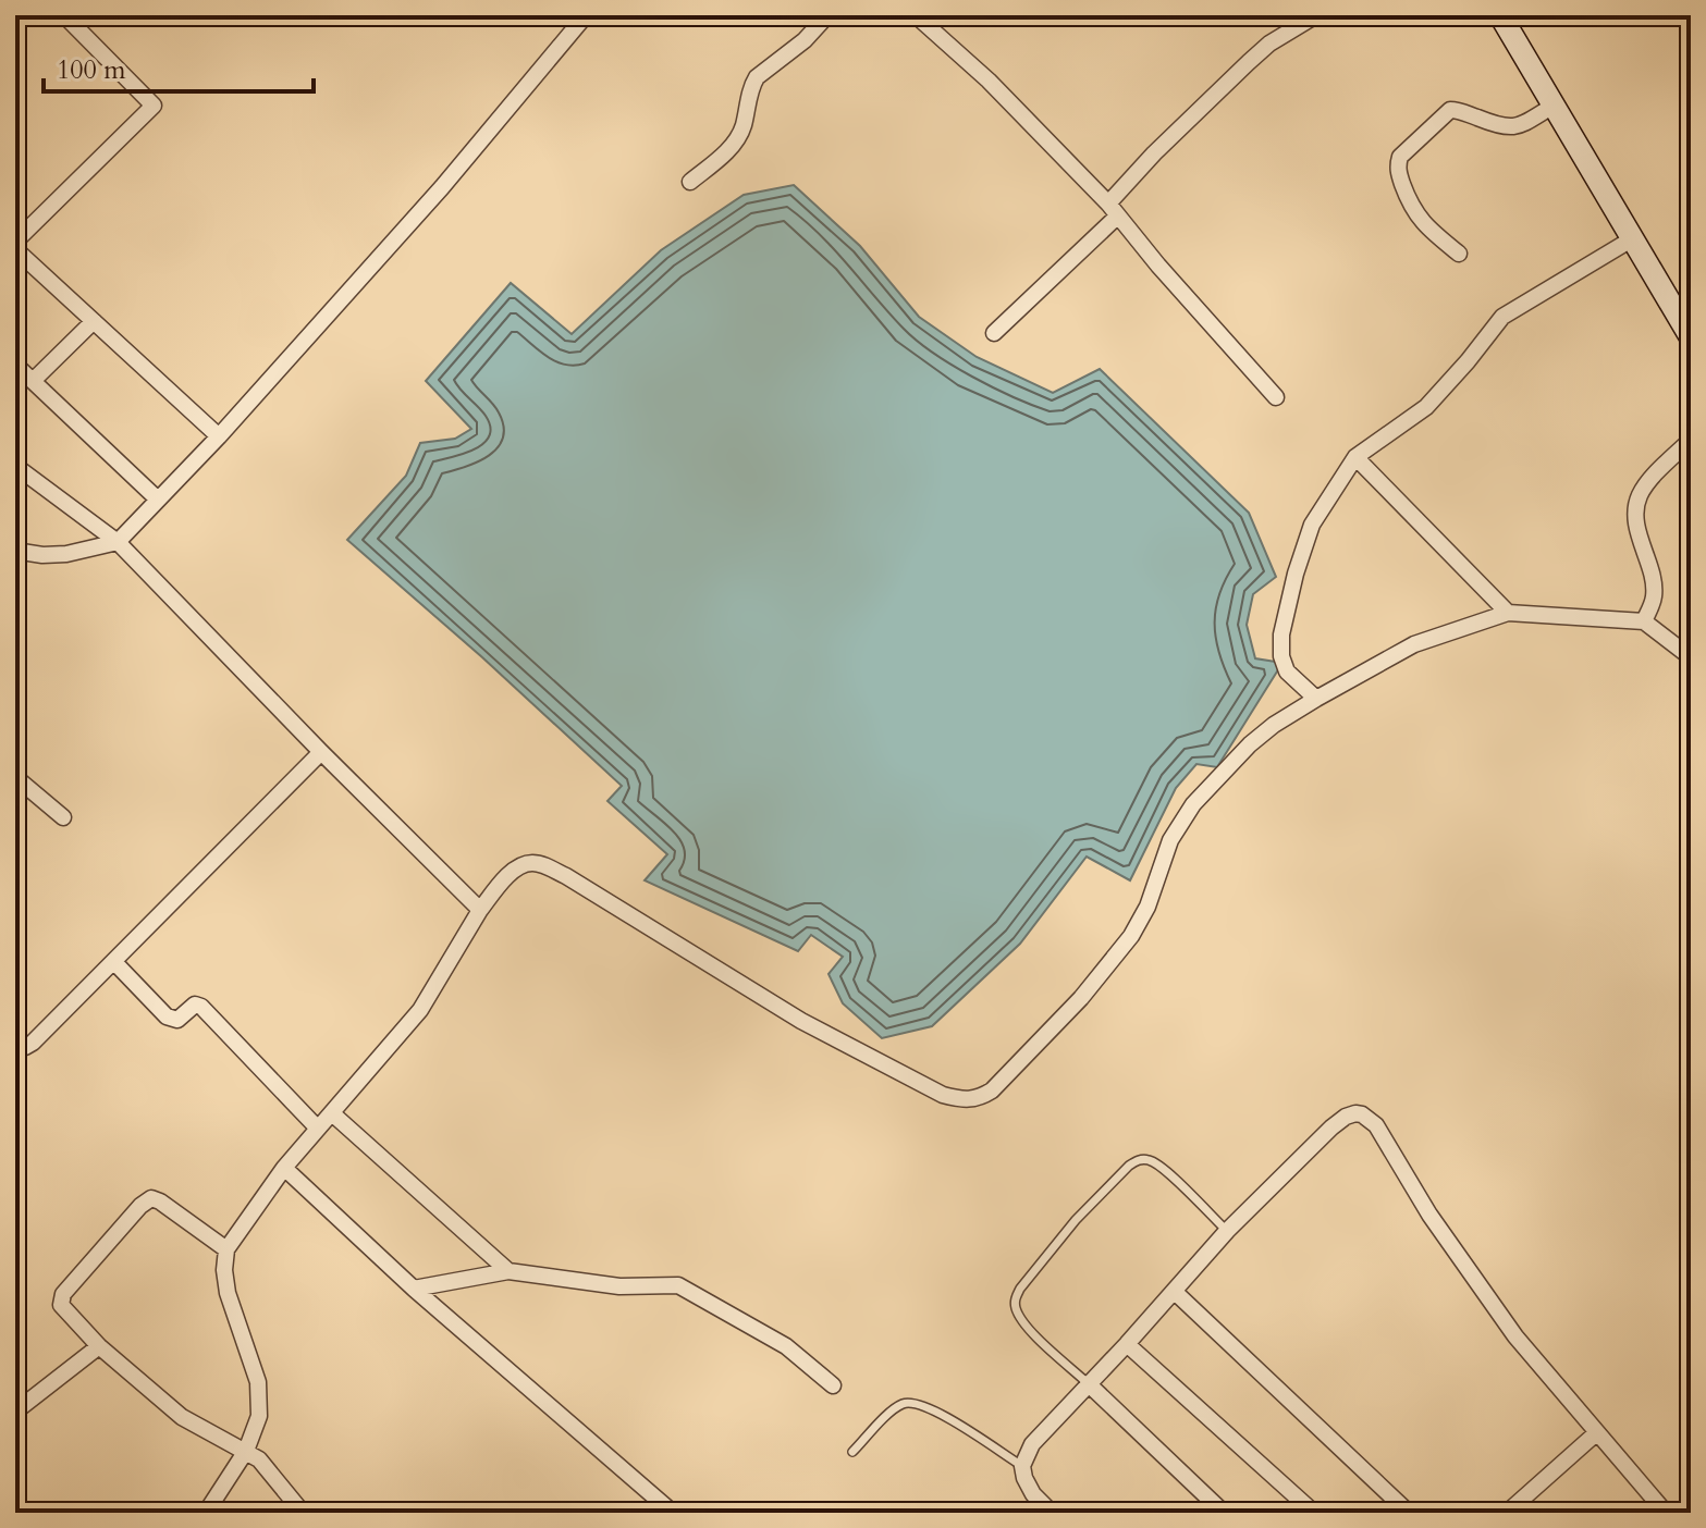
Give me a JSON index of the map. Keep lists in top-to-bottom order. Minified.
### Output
{"scale_bar":"100 m"}
